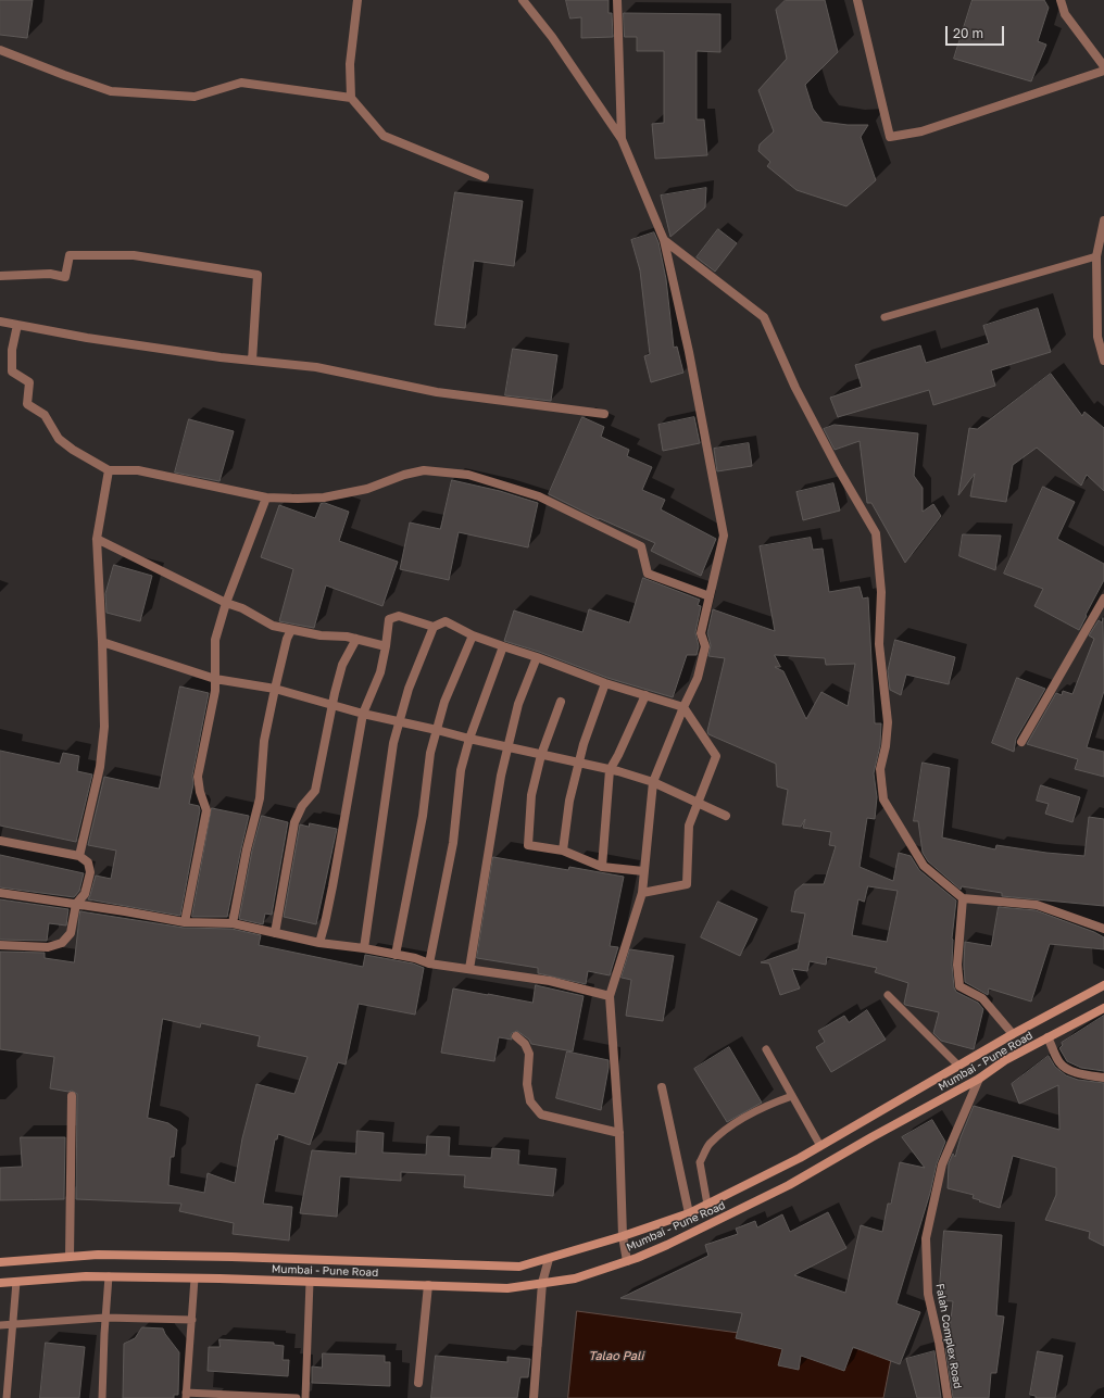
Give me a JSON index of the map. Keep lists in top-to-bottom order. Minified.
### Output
{"streets":{"main road":["Mumbai - Pune Road"],"street":["Falah Complex Road"]},"crossings":[["Mumbai - Pune Road","Falah Complex Road"]],"water":["Talao Pali"],"scale_bar":"20 m"}
